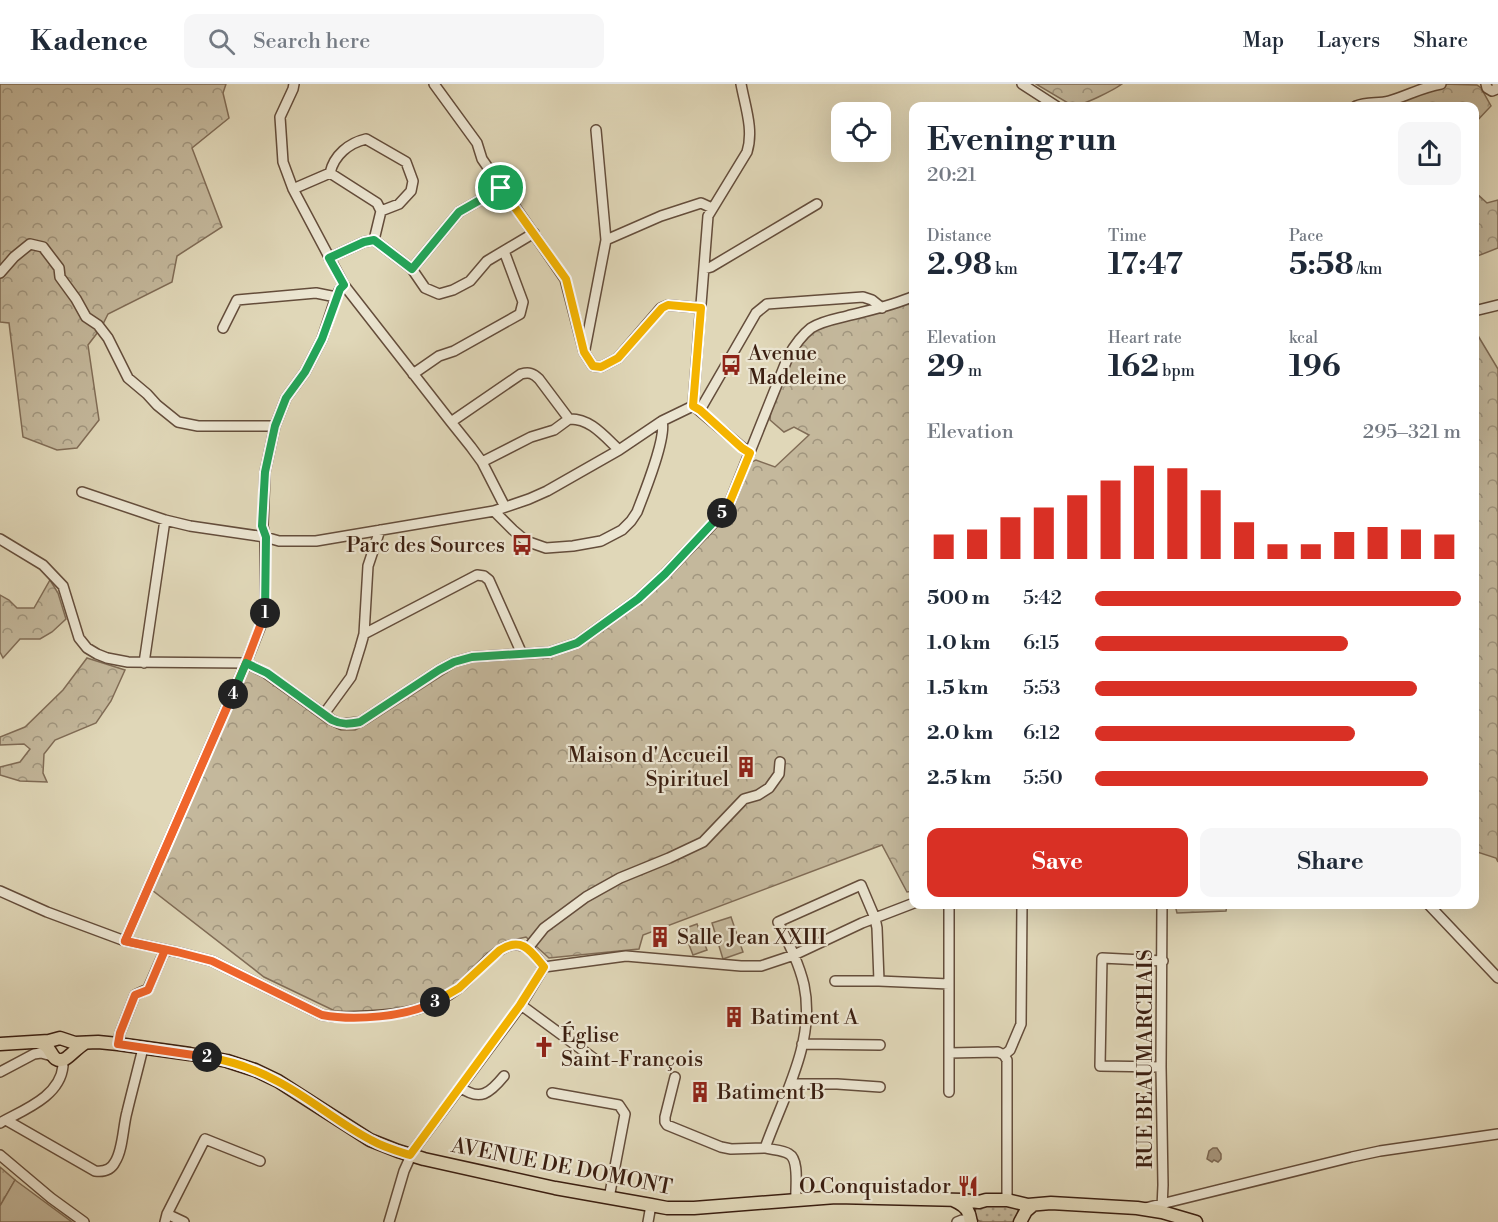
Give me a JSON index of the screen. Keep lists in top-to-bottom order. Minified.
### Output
{"streets":{"main road":["AVENUE DE DOMONT"],"street":["RUE BEAUMARCHAIS"]},"crossings":[["RUE BEAUMARCHAIS","AVENUE DE DOMONT"]],"places":{"bus stop":["Avenue Madeleine","Parc des Sources"],"building":["Maison d'Accueil Spirituel","Salle Jean XXIII","Batiment A","Batiment B"],"church":["Église Saint-François"],"restaurant":["O Conquistador"]},"page":{"header":"Kadence","search":"Search here","nav":["Map","Layers","Share"],"heading":["Evening run","20:21"],"stats":[["Distance","2.98 km"],["Time","17:47"],["Pace","5:58 /km"],["Elevation","29 m"],["Heart rate","162 bpm"],["kcal","196"]],"chart":["Elevation","295–321 m"],"pins":["5","1","4","3","2"],"list":[{"name":"500 m","note":"5:42"},{"name":"1.0 km","note":"6:15"},{"name":"1.5 km","note":"5:53"},{"name":"2.0 km","note":"6:12"},{"name":"2.5 km","note":"5:50"}],"buttons":["Save","Share"]}}
